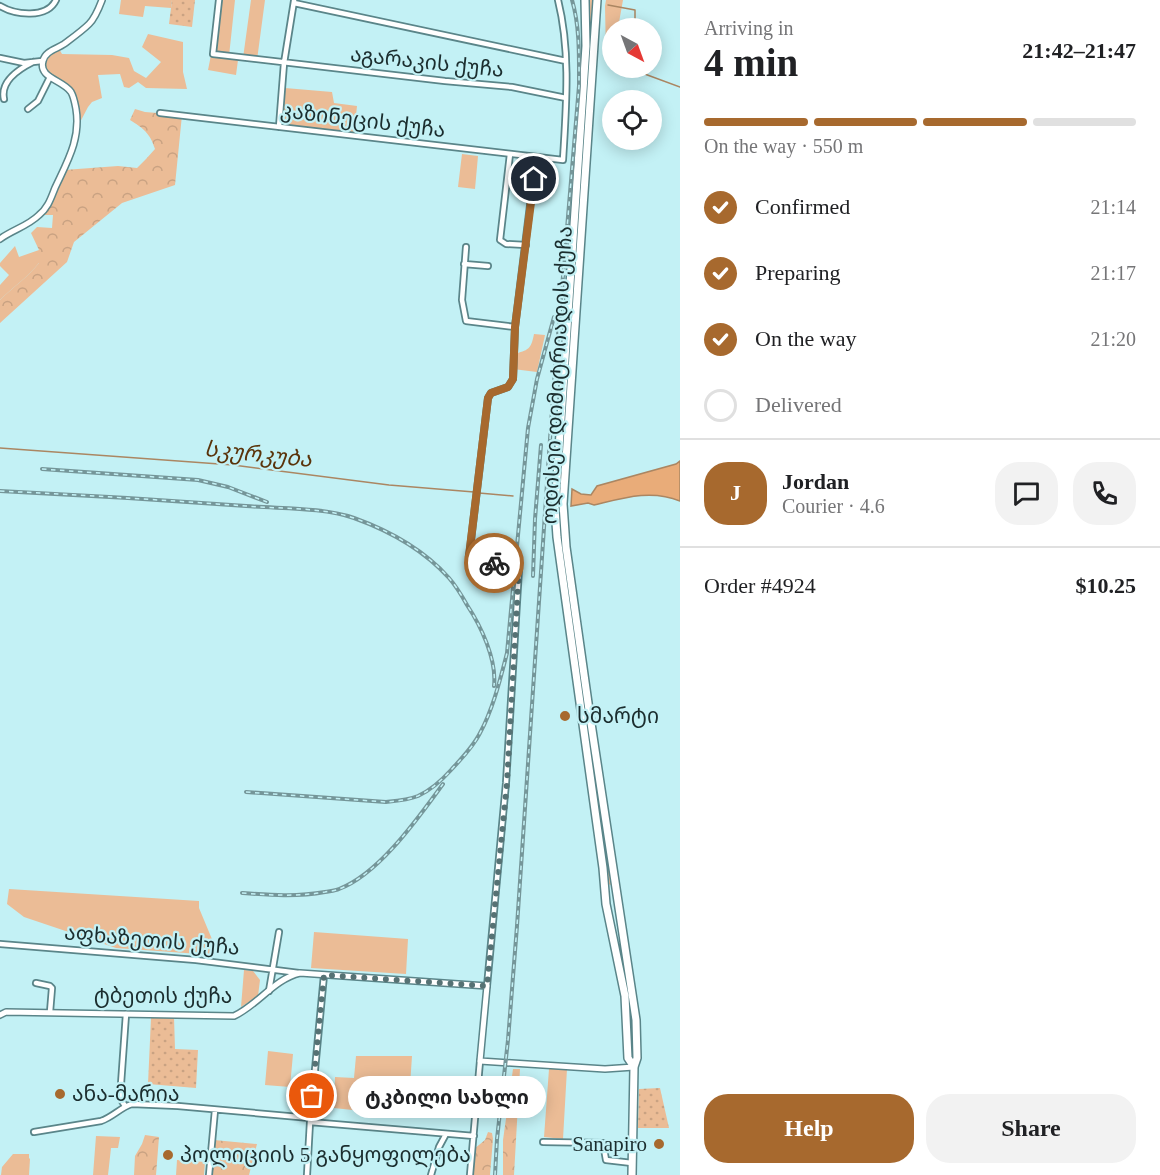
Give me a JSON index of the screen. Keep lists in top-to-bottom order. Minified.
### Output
{"streets":{"main road":["ოდისეი დიმიტრიადის ქუჩა"],"street":["აგარაკის ქუჩა","კაზინეცის ქუჩა","აფხაზეთის ქუჩა","ტბეთის ქუჩა"]},"crossings":[["აგარაკის ქუჩა","კაზინეცის ქუჩა"],["აფხაზეთის ქუჩა","ტბეთის ქუჩა"]],"water":["სკურკუბა"],"places":["სმარტი","ანა-მარია","ტკბილი სახლი","Sanapiro","პოლიციის 5 განყოფილება"],"north":"bottom right","page":{"heading":["4 min","Arriving in","21:42–21:47"],"panel":["Jordan","Courier · 4.6","Order #4924","$10.25"],"bar":"On the way · 550 m","list":[["Confirmed","21:14"],["Preparing","21:17"],["On the way","21:20"],"Delivered"],"round":"J","bubble":"ტკბილი სახლი","buttons":["Help","Share"]}}
